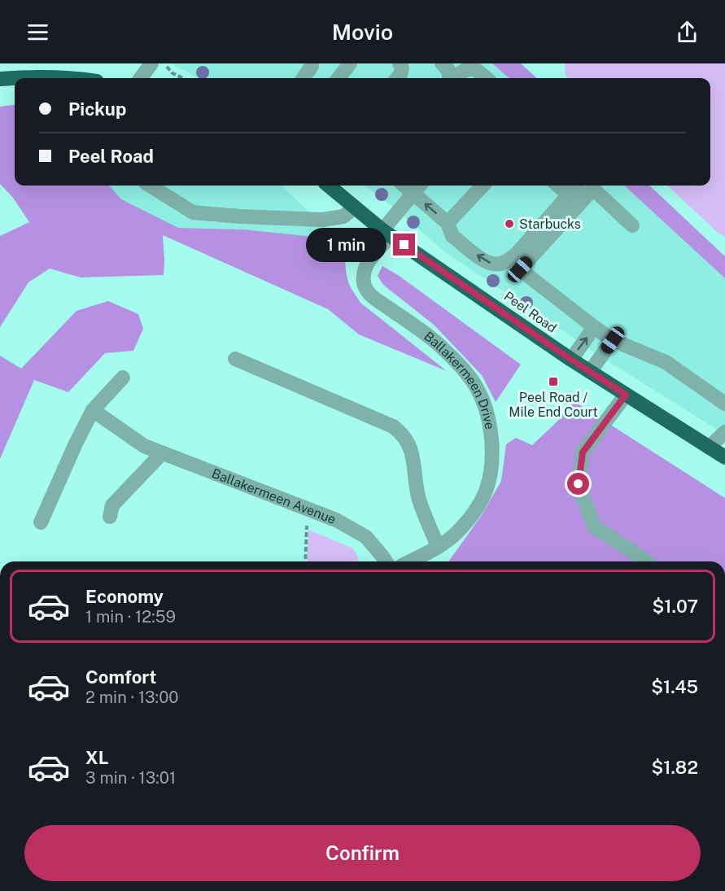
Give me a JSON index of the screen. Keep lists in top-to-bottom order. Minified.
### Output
{"streets":{"highway":["Peel Road"],"street":["Ballakermeen Drive","Ballakermeen Avenue"]},"crossings":[["Peel Road","Ballakermeen Drive"]],"places":{"other":["Starbucks"],"transit":["Peel Road / Mile End Court"]},"page":{"header":"Movio","banner":["Pickup","Peel Road"],"bubble":"1 min","list":[{"name":"Economy","note":"1 min · 12:59","value":"$1.07"},{"name":"Comfort","note":"2 min · 13:00","value":"$1.45"},{"name":"XL","note":"3 min · 13:01","value":"$1.82"}],"buttons":"Confirm"}}
